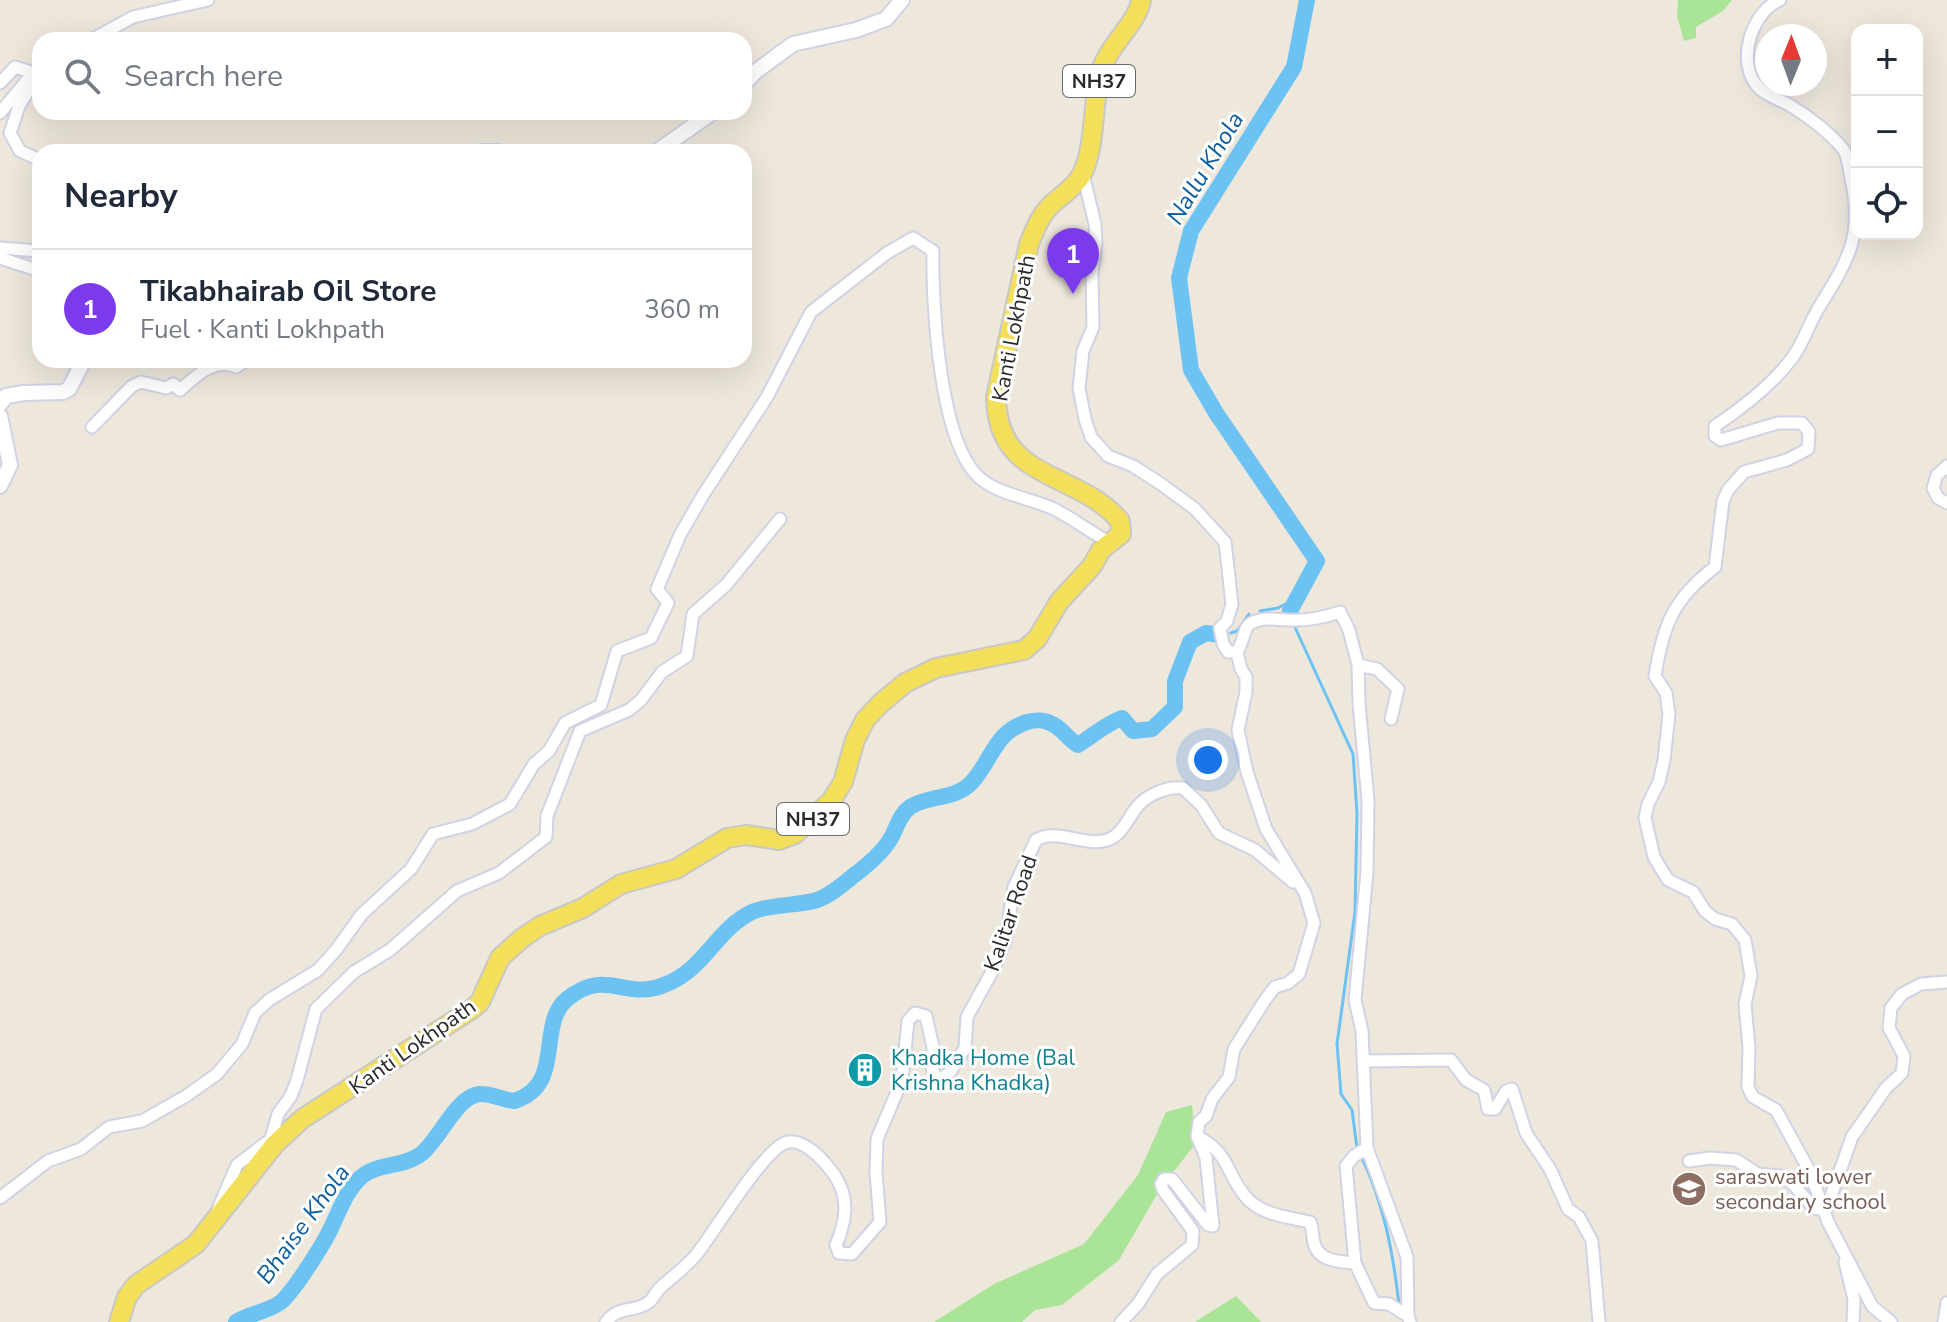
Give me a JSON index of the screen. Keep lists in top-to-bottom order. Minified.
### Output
{"streets":{"main road":["NH37","Kanti Lokhpath"],"street":["Kalitar Road"]},"crossings":[["NH37","Kanti Lokhpath"]],"water":["Nallu Khola","Bhaise Khola"],"places":{"building":["Khadka Home (Bal Krishna Khadka)"],"school or university":["saraswati lower secondary school"]},"north":"top","page":{"map_buttons":["+","−"],"search":"Search here","heading":"Nearby","pins":"1","list":[{"mark":"1","name":"Tikabhairab Oil Store","note":"Fuel · Kanti Lokhpath","value":"360 m"}]}}
